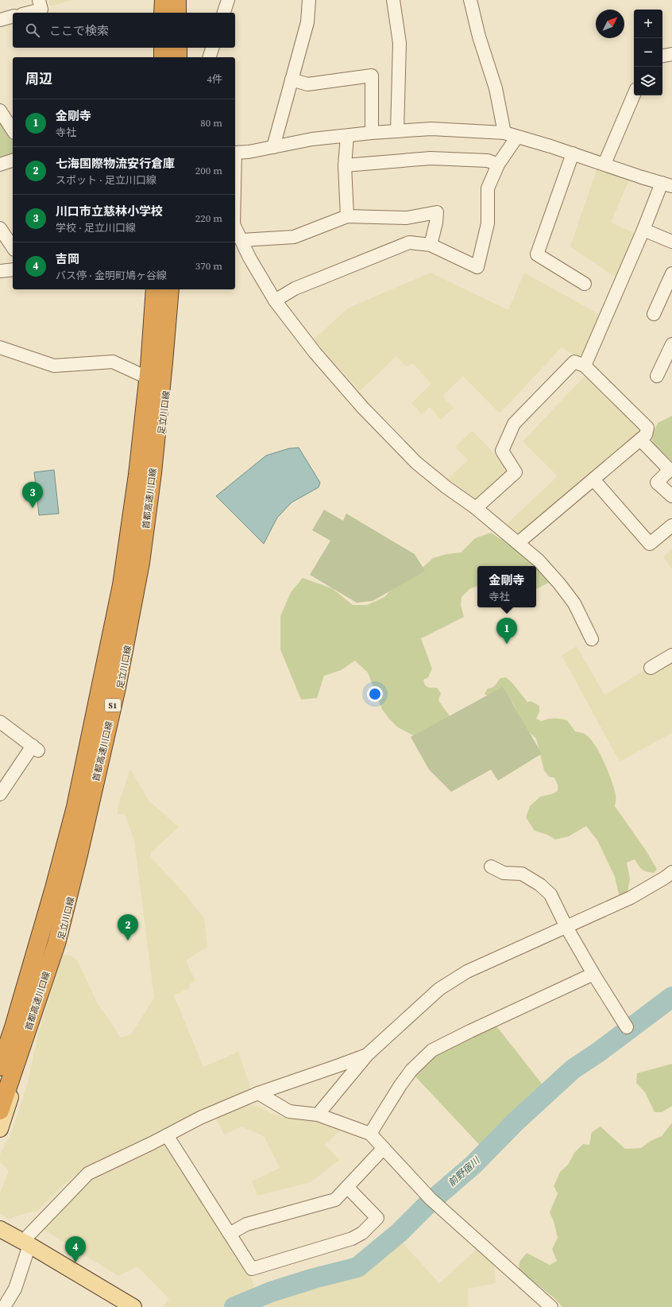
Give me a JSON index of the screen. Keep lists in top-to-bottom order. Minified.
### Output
{"streets":{"highway":["首都高速川口線","S1"],"main road":["足立川口線"]},"water":["前野宿川"],"north":"top right","page":{"map_buttons":["+","−"],"search":"ここで検索","heading":["周辺","4件"],"list":[{"mark":"1","name":"金剛寺","note":"寺社","value":"80 m"},{"mark":"2","name":"七海国際物流安行倉庫","note":"スポット · 足立川口線","value":"200 m"},{"mark":"3","name":"川口市立慈林小学校","note":"学校 · 足立川口線","value":"220 m"},{"mark":"4","name":"吉岡","note":"バス停 · 金明町鳩ヶ谷線","value":"370 m"}],"pins":["3","1","2","4"],"popup":["金剛寺","寺社"]}}
